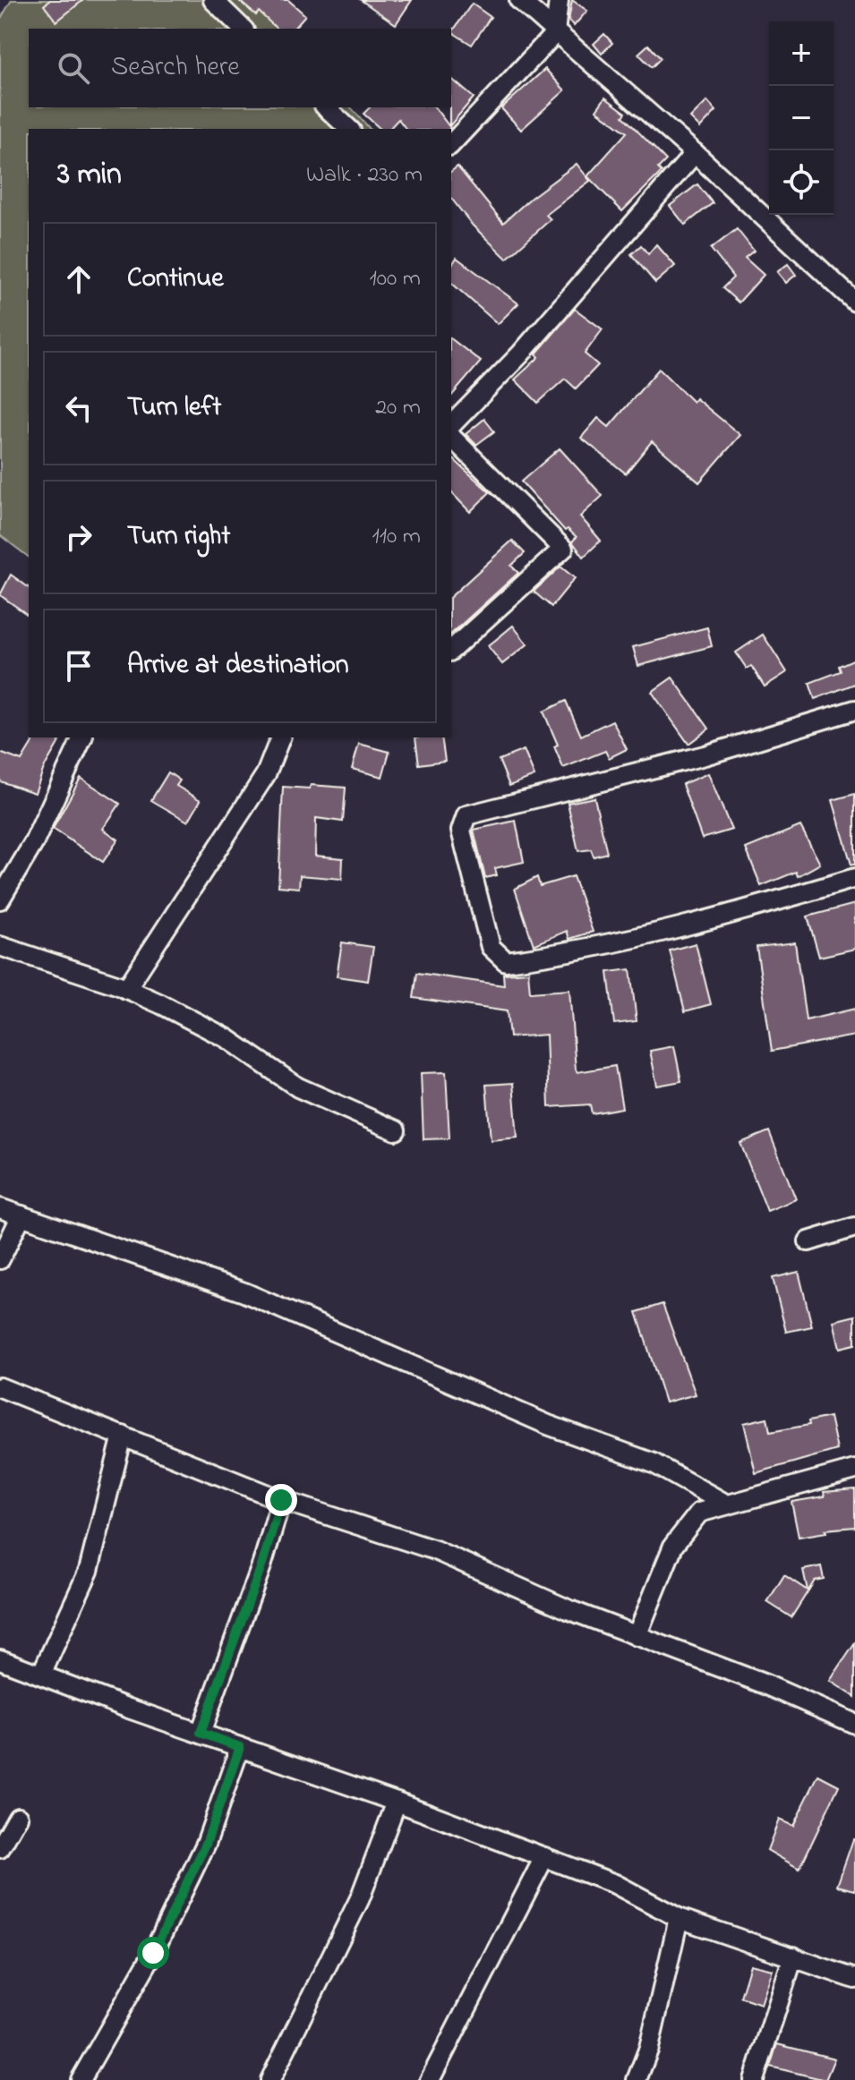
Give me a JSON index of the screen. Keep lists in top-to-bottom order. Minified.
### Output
{"page":{"map_buttons":["+","−"],"search":"Search here","heading":["3 min","Walk · 230 m"],"list":[["Continue","100 m"],["Turn left","20 m"],["Turn right","110 m"],"Arrive at destination"]}}
